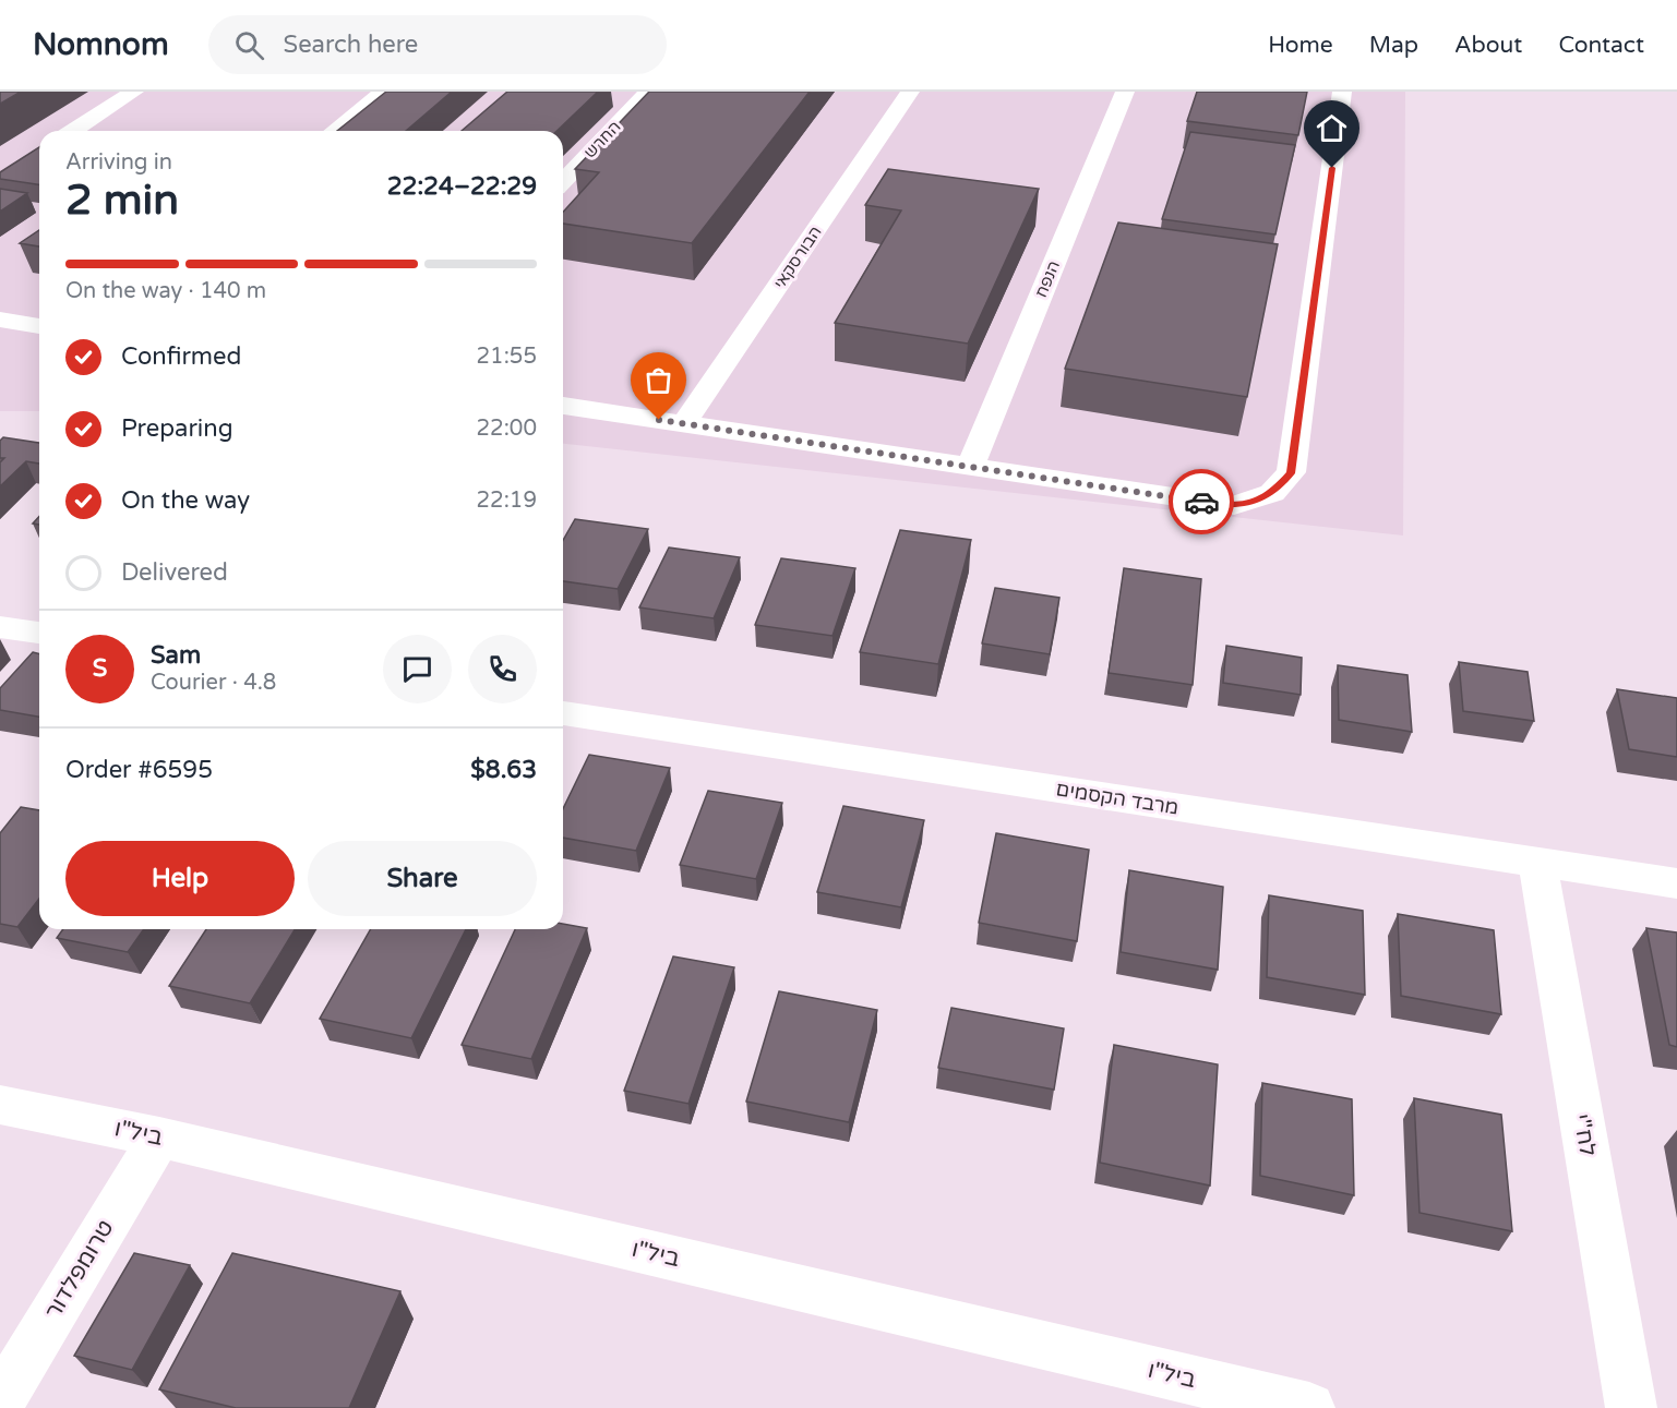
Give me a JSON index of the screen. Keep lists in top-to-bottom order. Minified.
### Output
{"streets":{"street":["החרש","הבורסקאי","הנפח","מרבד הקסמים","ביל\"ו","לח\"י","טרומפלדור"]},"crossings":[["מרבד הקסמים","לח\"י"],["ביל\"ו","טרומפלדור"]],"page":{"header":"Nomnom","search":"Search here","nav":["Home","Map","About","Contact"],"heading":["2 min","Arriving in","22:24–22:29"],"panel":["Sam","Courier · 4.8","Order #6595","$8.63"],"bar":"On the way · 140 m","list":[["Confirmed","21:55"],["Preparing","22:00"],["On the way","22:19"],"Delivered"],"round":"S","buttons":["Help","Share"]}}
